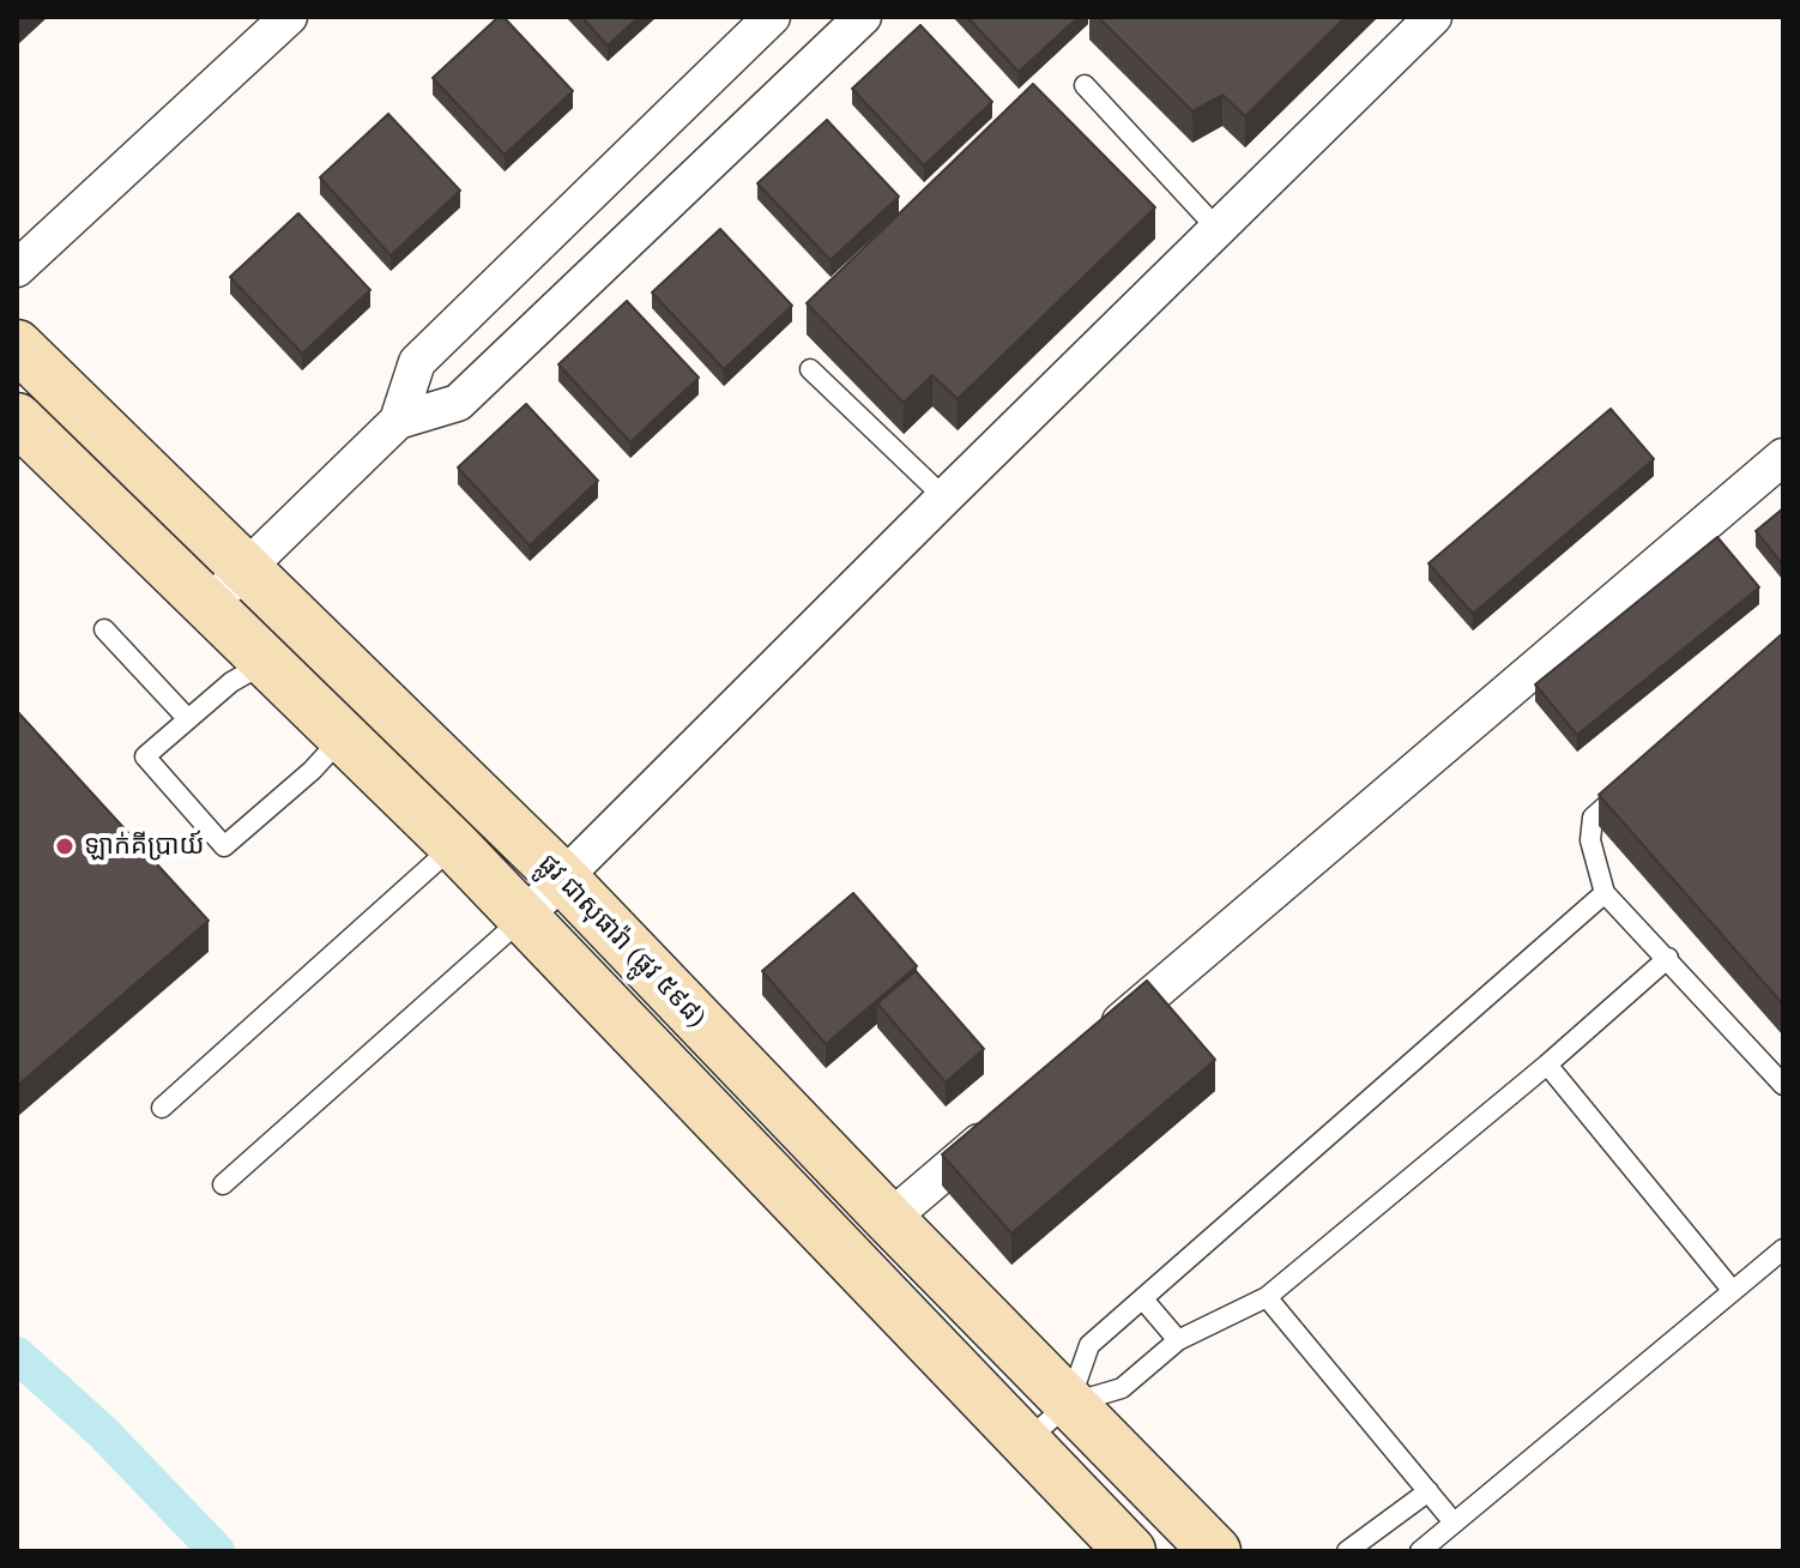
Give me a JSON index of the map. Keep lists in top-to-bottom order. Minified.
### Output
{"streets":{"main road":["ផ្លូវ ជាសុផារ៉ា (ផ្លូវ ៥៩៨)"]},"places":["ឡាក់គីប្រាយ៍"]}
